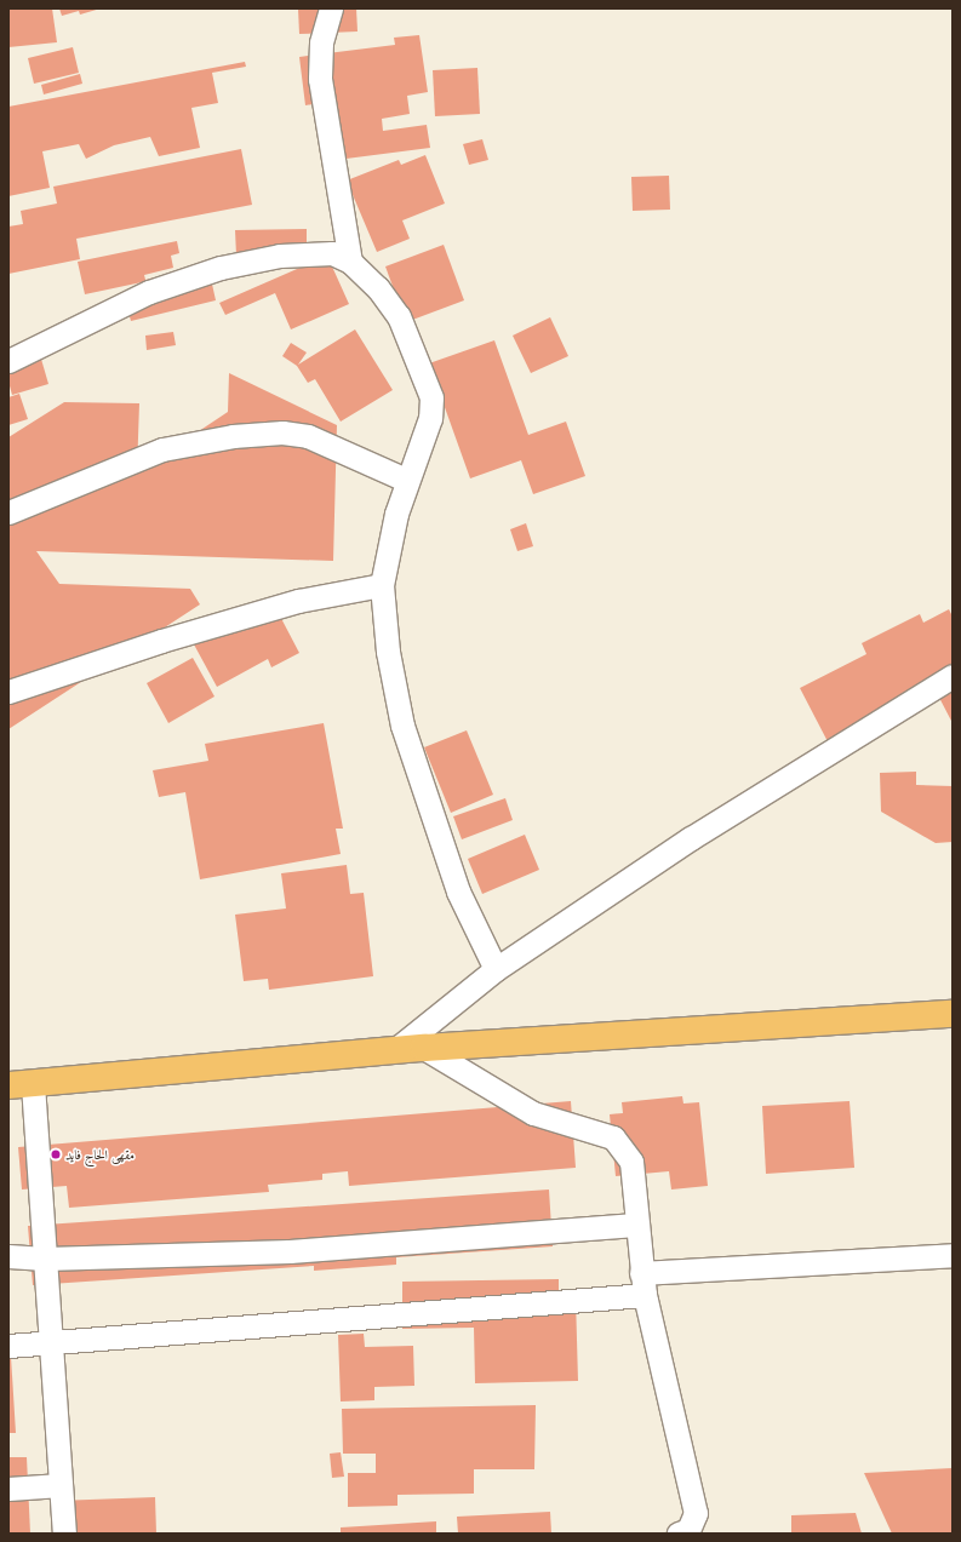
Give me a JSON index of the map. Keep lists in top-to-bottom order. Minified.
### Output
{"places":["مقهى الحاج فايد"]}
